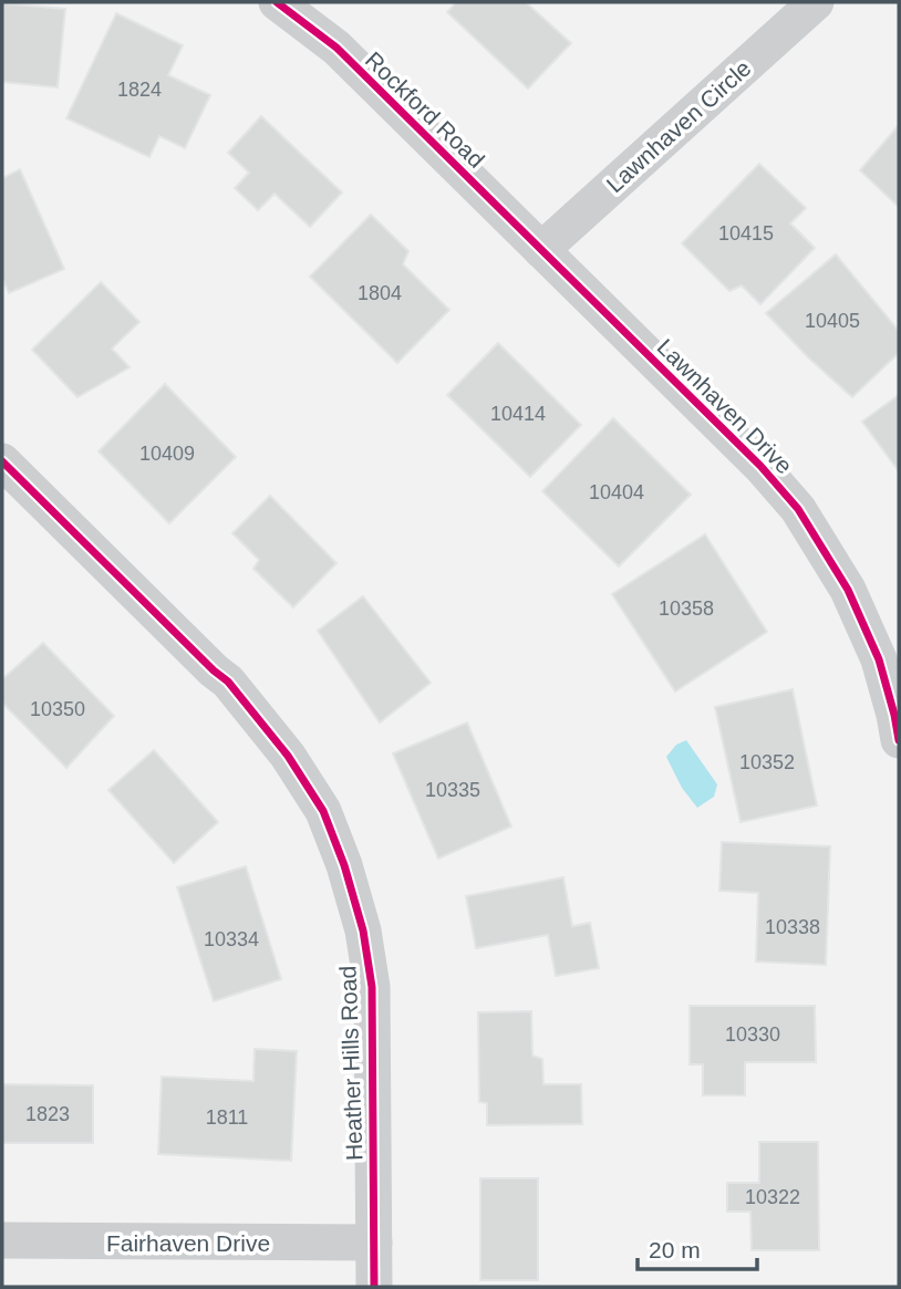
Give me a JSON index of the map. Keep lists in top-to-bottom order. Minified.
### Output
{"streets":{"street":["Rockford Road","Lawnhaven Circle","Lawnhaven Drive","Heather Hills Road","Fairhaven Drive"]},"crossings":[["Rockford Road","Lawnhaven Circle"],["Rockford Road","Lawnhaven Drive"],["Lawnhaven Circle","Lawnhaven Drive"],["Heather Hills Road","Fairhaven Drive"]],"house_numbers":["1824","10415","1804","10405","10414","10409","10404","10358","10350","10352","10335","10338","10334","10330","1823","1811","10322"],"scale_bar":"20 m"}
